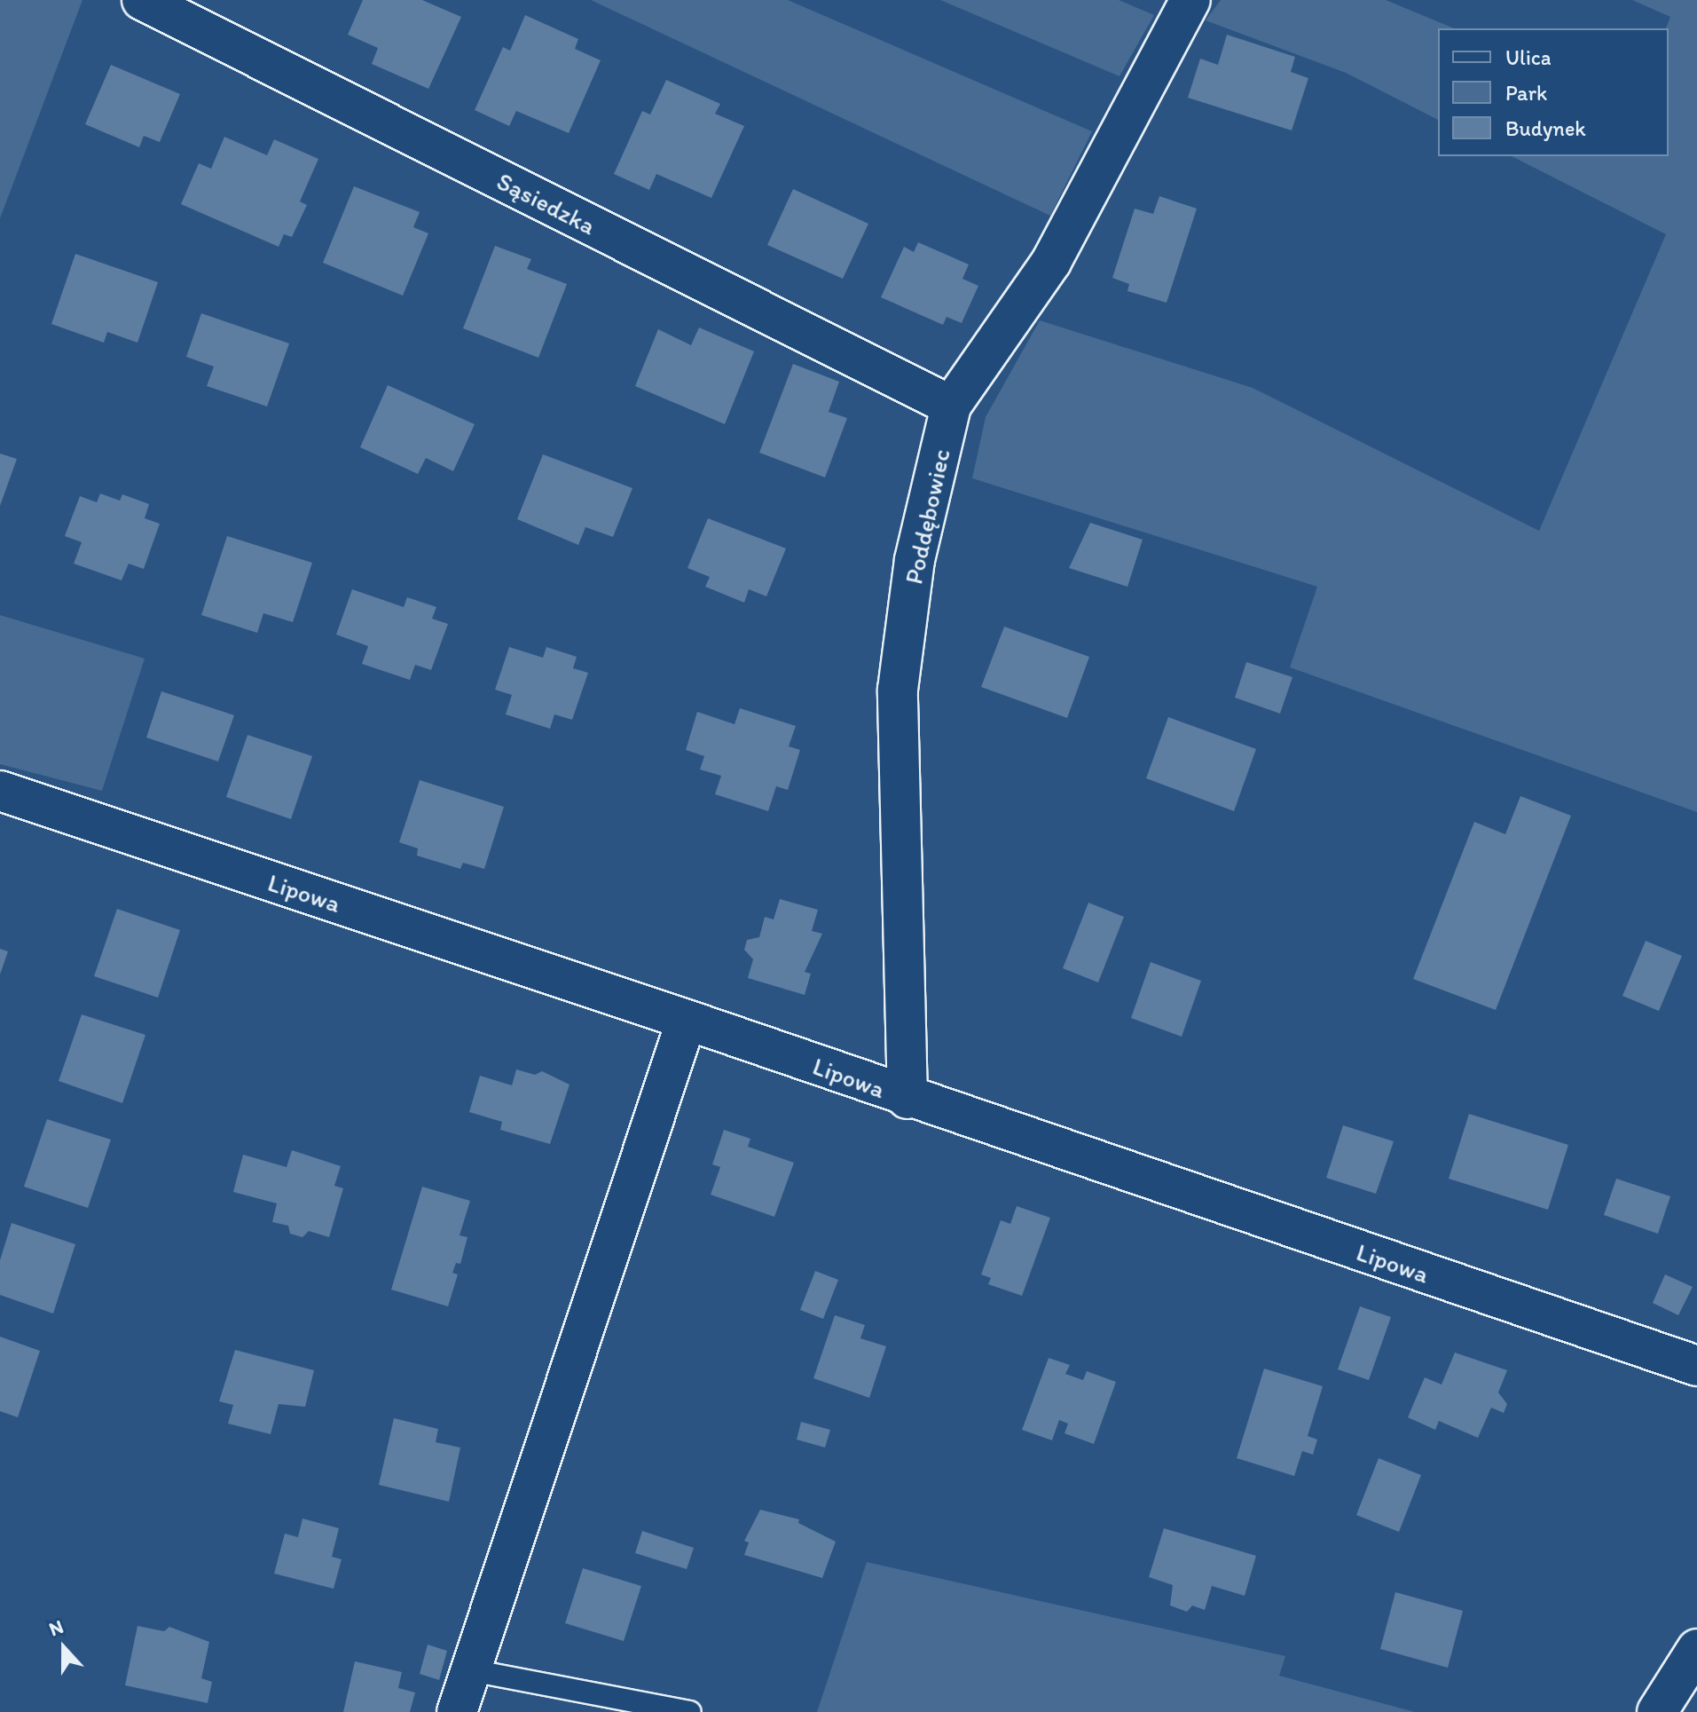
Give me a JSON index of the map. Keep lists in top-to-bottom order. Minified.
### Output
{"streets":{"street":["Sąsiedzka","Poddębowiec","Lipowa"]},"crossings":[["Sąsiedzka","Poddębowiec"],["Poddębowiec","Lipowa"]],"legend":["Ulica","Park","Budynek"],"north":"top"}
